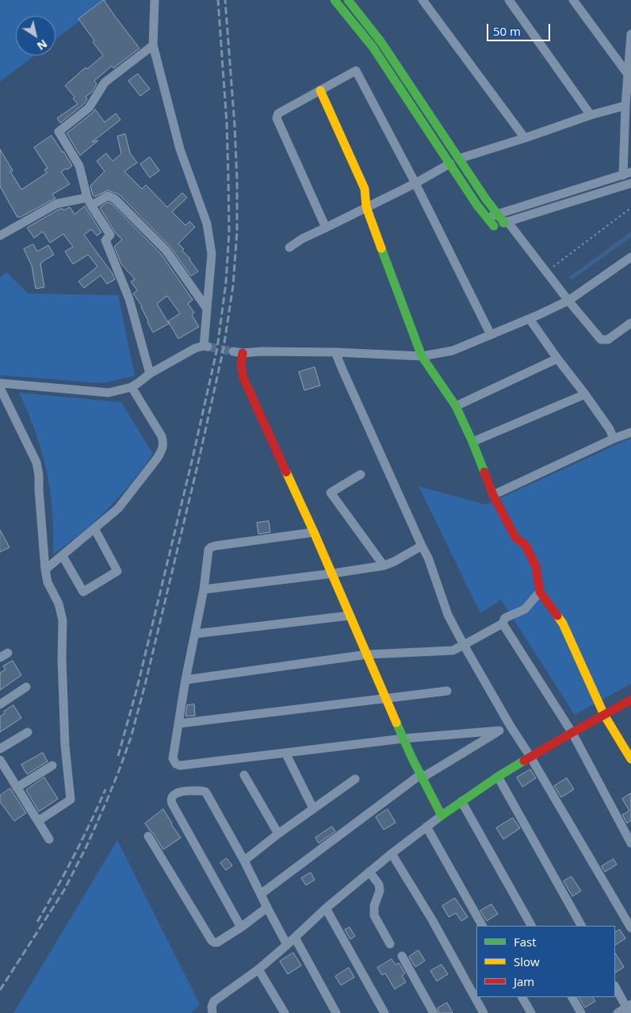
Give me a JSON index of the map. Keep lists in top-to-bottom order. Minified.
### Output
{"legend":["Fast","Slow","Jam"],"scale_bar":"50 m","north":"bottom right"}
